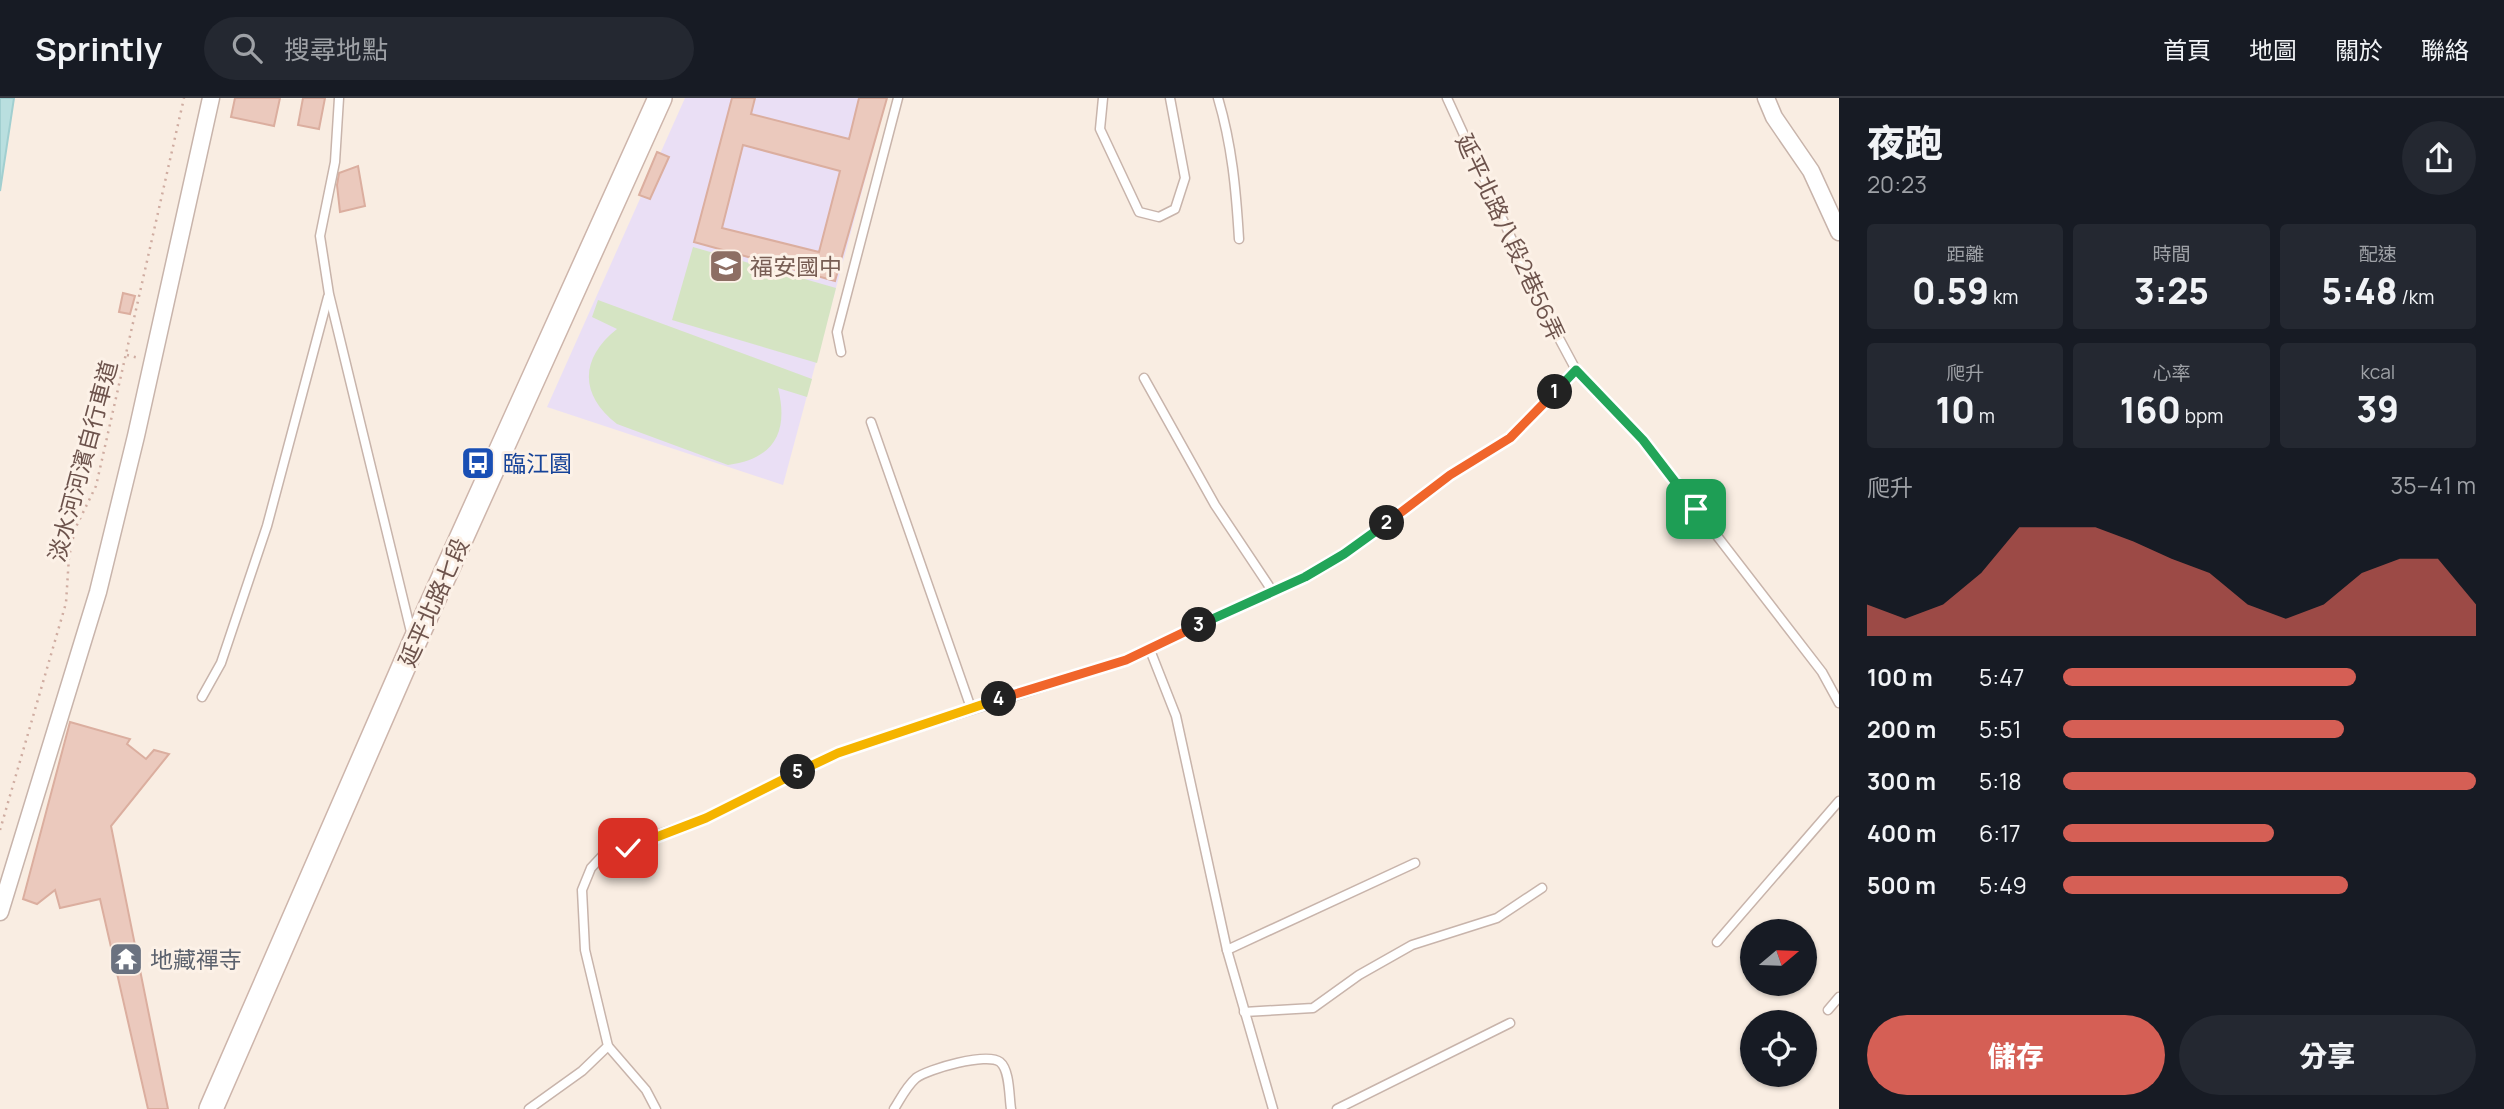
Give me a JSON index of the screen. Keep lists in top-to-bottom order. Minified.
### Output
{"streets":{"street":["延平北路七段"],"lane":["延平北路八段2巷56弄"],"path":["淡水河河濱自行車道"]},"places":{"school or university":["福安國中"],"bus stop":["臨江園"],"temple":["地藏禪寺"]},"north":"right","page":{"header":"Sprintly","search":"搜尋地點","nav":["首頁","地圖","關於","聯絡"],"heading":["夜跑","20:23"],"stats":[["距離","0.59 km"],["時間","3:25"],["配速","5:48 /km"],["爬升","10 m"],["心率","160 bpm"],["kcal","39"]],"pins":["1","2","3","4","5"],"chart":["爬升","35–41 m"],"list":[{"name":"100 m","note":"5:47"},{"name":"200 m","note":"5:51"},{"name":"300 m","note":"5:18"},{"name":"400 m","note":"6:17"},{"name":"500 m","note":"5:49"}],"buttons":["儲存","分享"]}}
